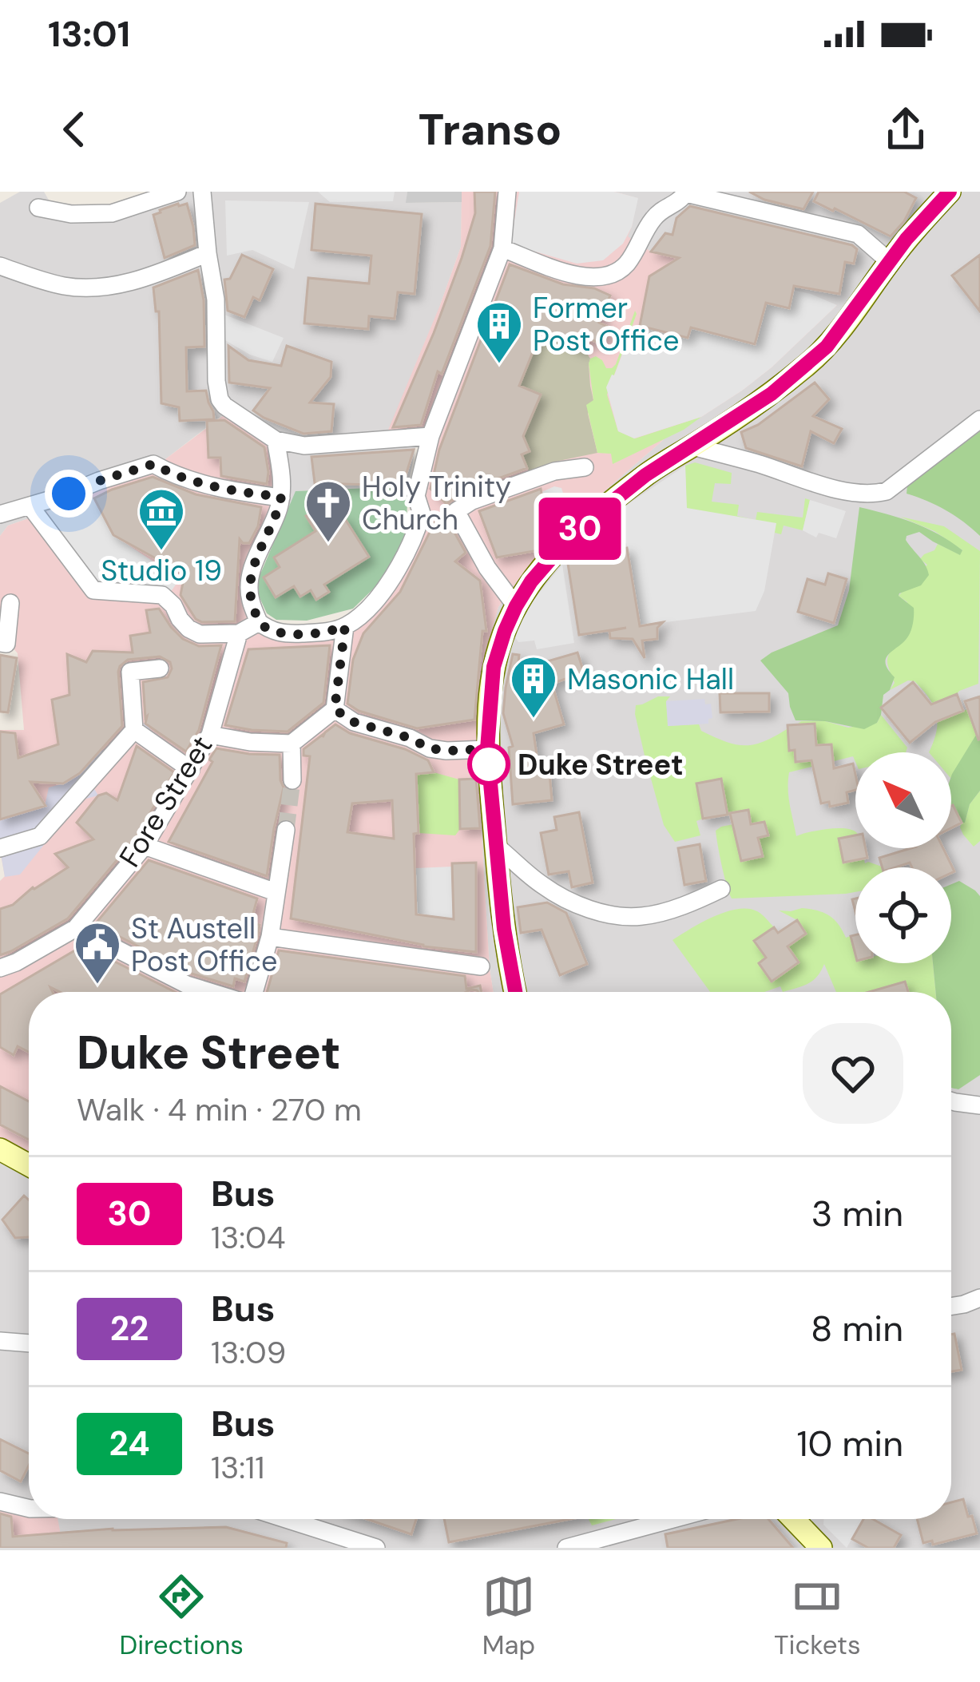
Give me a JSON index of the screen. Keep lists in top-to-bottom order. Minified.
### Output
{"streets":{"street":["Fore Street"]},"places":{"building":["Former Post Office","Masonic Hall"],"church":["Holy Trinity Church"],"museum":["Studio 19"],"other":["Duke Street"],"public building":["St Austell Post Office"]},"lines":["bus line 30"],"north":"top left","page":{"status":"13:01","header":"Transo","on_map":"30","heading":["Duke Street","Walk · 4 min · 270 m"],"list":[{"mark":"30","name":"Bus","note":"13:04","value":"3 min"},{"mark":"22","name":"Bus","note":"13:09","value":"8 min"},{"mark":"24","name":"Bus","note":"13:11","value":"10 min"}],"tabs":["Directions","Map","Tickets"]}}
